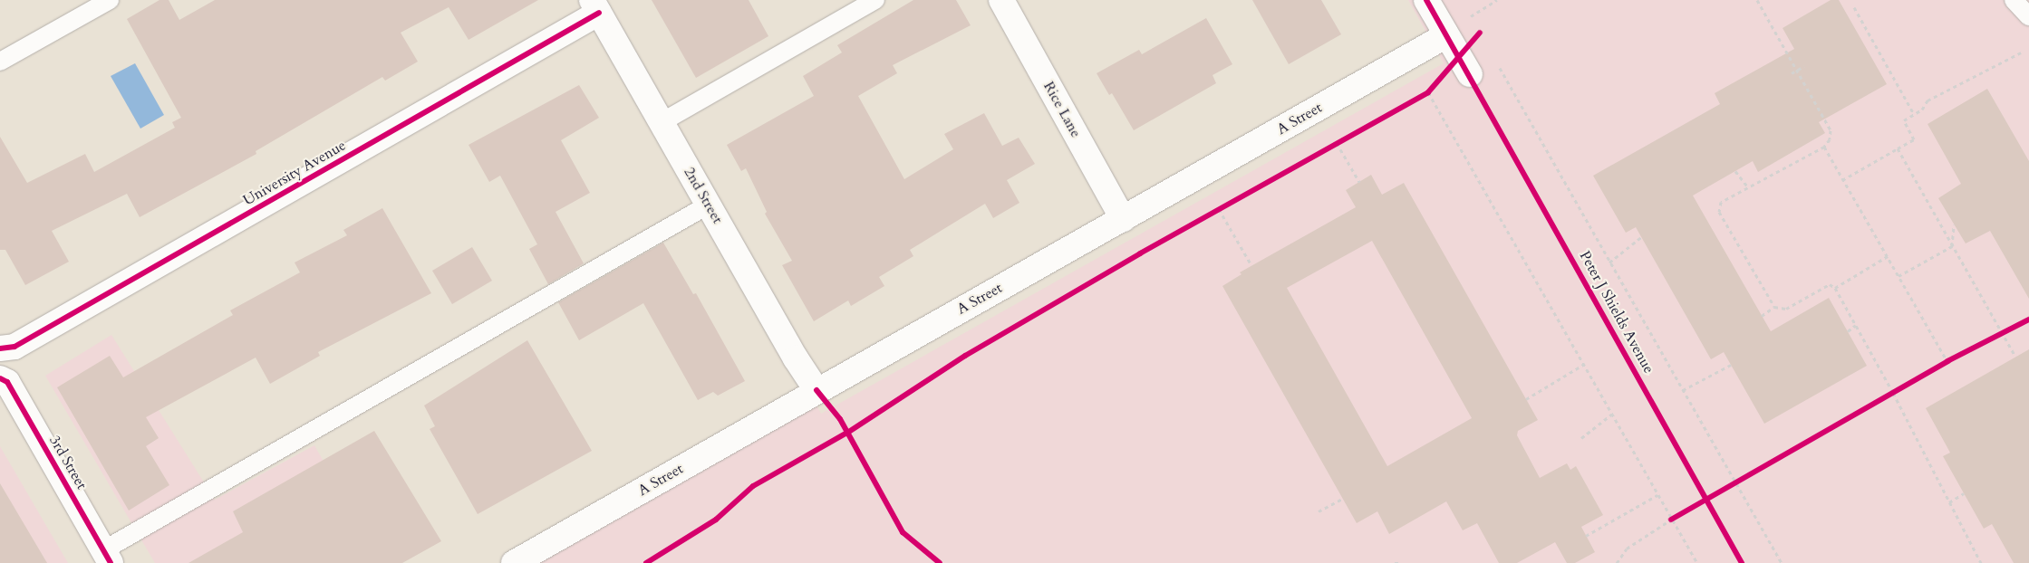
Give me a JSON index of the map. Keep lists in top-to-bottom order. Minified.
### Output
{"streets":{"street":["Rice Lane","A Street","University Avenue","2nd Street","3rd Street"],"cycle path":["Peter J Shields Avenue"]},"crossings":[["Rice Lane","A Street"],["A Street","2nd Street"],["University Avenue","2nd Street"]]}
